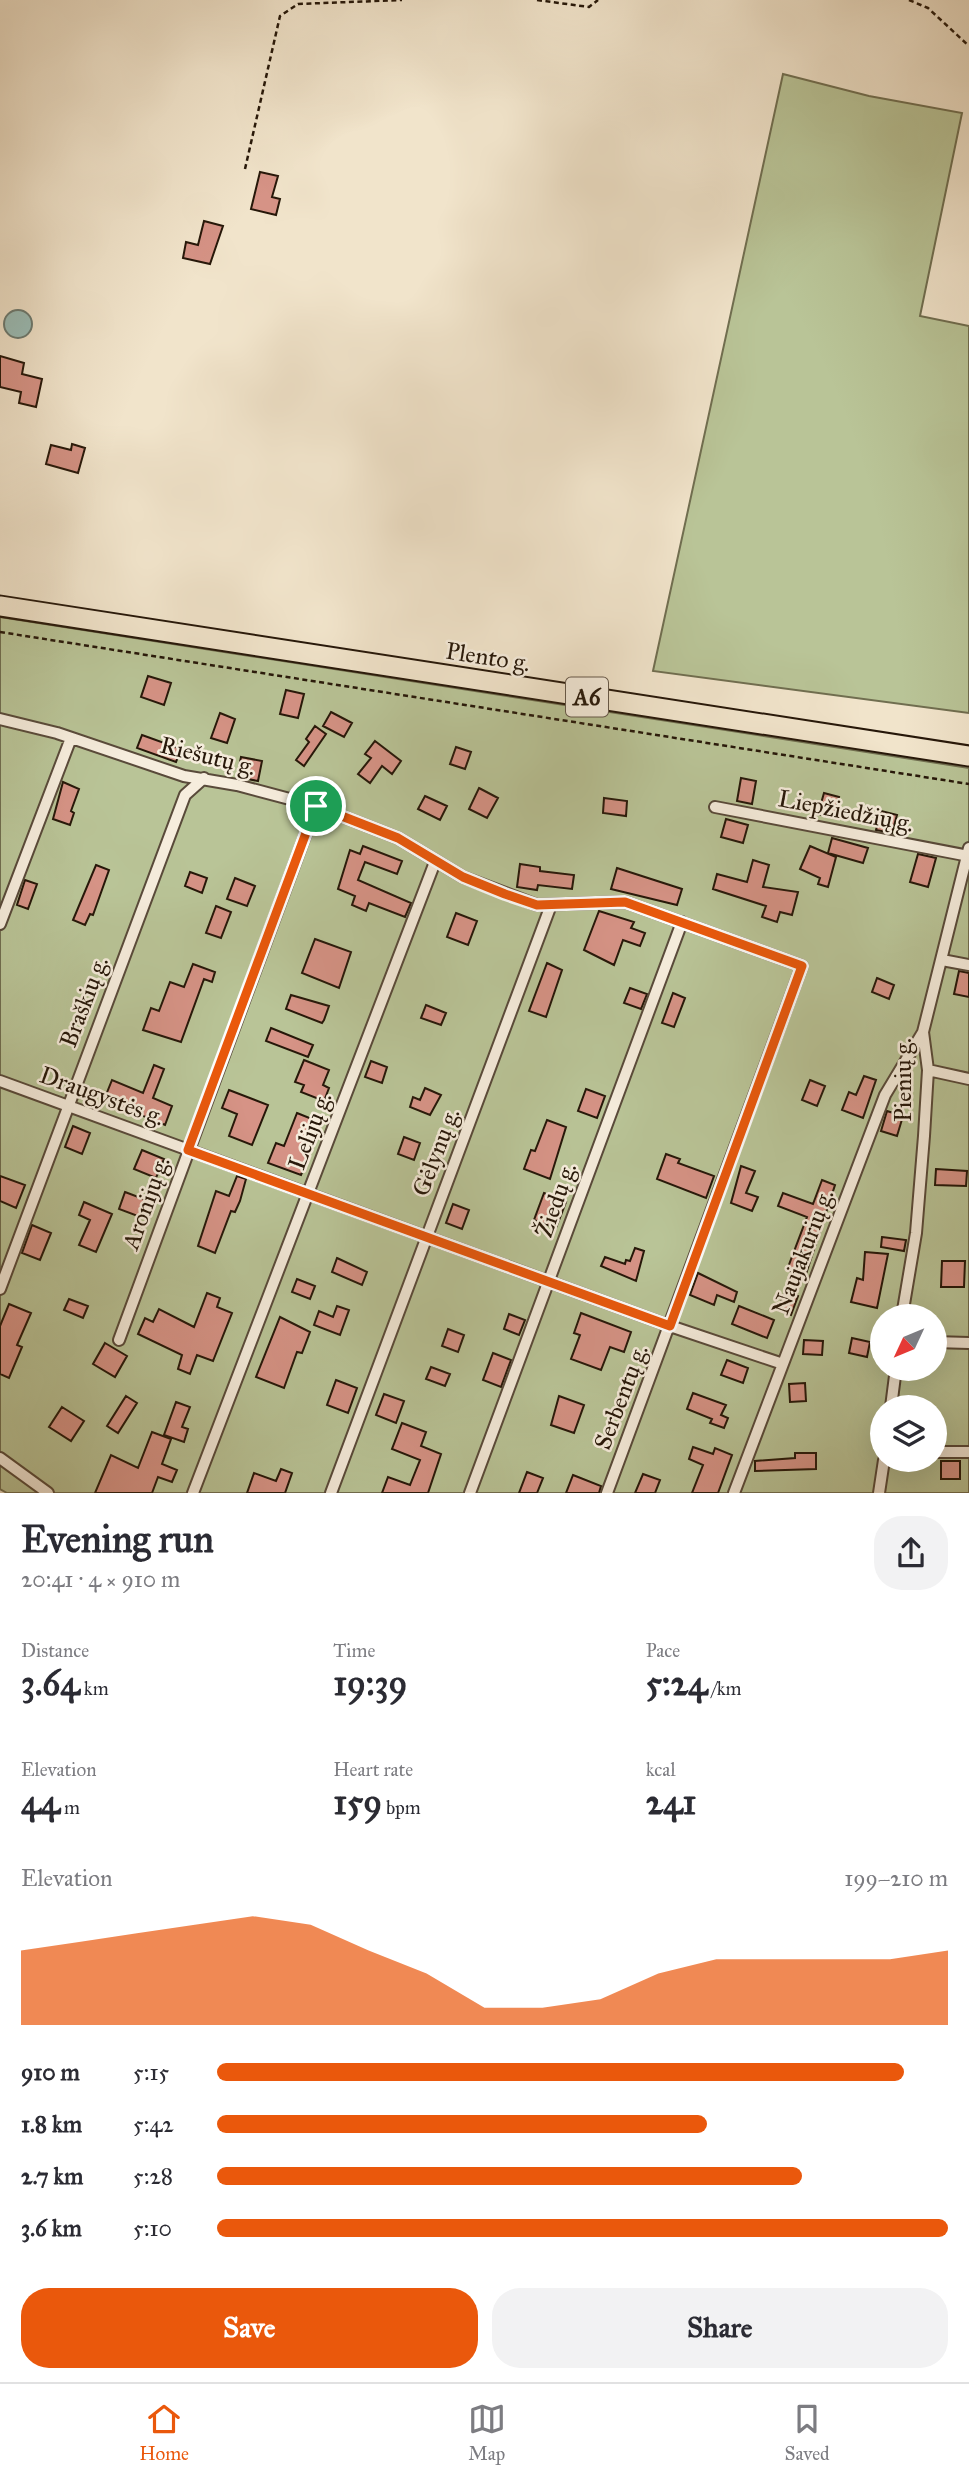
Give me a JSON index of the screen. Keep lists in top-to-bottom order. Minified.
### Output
{"streets":{"highway":["Plento g.","A6"],"street":["Riešutų g.","Liepžiedžių g.","Braškių g.","Pienių g.","Draugystės g.","Lelijų g.","Gėlynų g.","Žiedų g.","Aronijų g.","Naujakurių g.","Serbentų g."]},"crossings":[["Riešutų g.","Braškių g."],["Riešutų g.","Lelijų g."],["Riešutų g.","Gėlynų g."],["Riešutų g.","Žiedų g."],["Riešutų g.","Aronijų g."],["Riešutų g.","Serbentų g."],["Liepžiedžių g.","Pienių g."],["Braškių g.","Draugystės g."],["Pienių g.","Naujakurių g."],["Draugystės g.","Lelijų g."],["Draugystės g.","Gėlynų g."],["Draugystės g.","Žiedų g."],["Draugystės g.","Aronijų g."],["Draugystės g.","Naujakurių g."],["Draugystės g.","Serbentų g."]],"north":"bottom left","page":{"heading":["Evening run","20:41 · 4 × 910 m"],"stats":[["Distance","3.64 km"],["Time","19:39"],["Pace","5:24 /km"],["Elevation","44 m"],["Heart rate","159 bpm"],["kcal","241"]],"chart":["Elevation","199–210 m"],"list":[{"name":"910 m","note":"5:15"},{"name":"1.8 km","note":"5:42"},{"name":"2.7 km","note":"5:28"},{"name":"3.6 km","note":"5:10"}],"buttons":["Save","Share"],"tabs":["Home","Map","Saved"]}}
